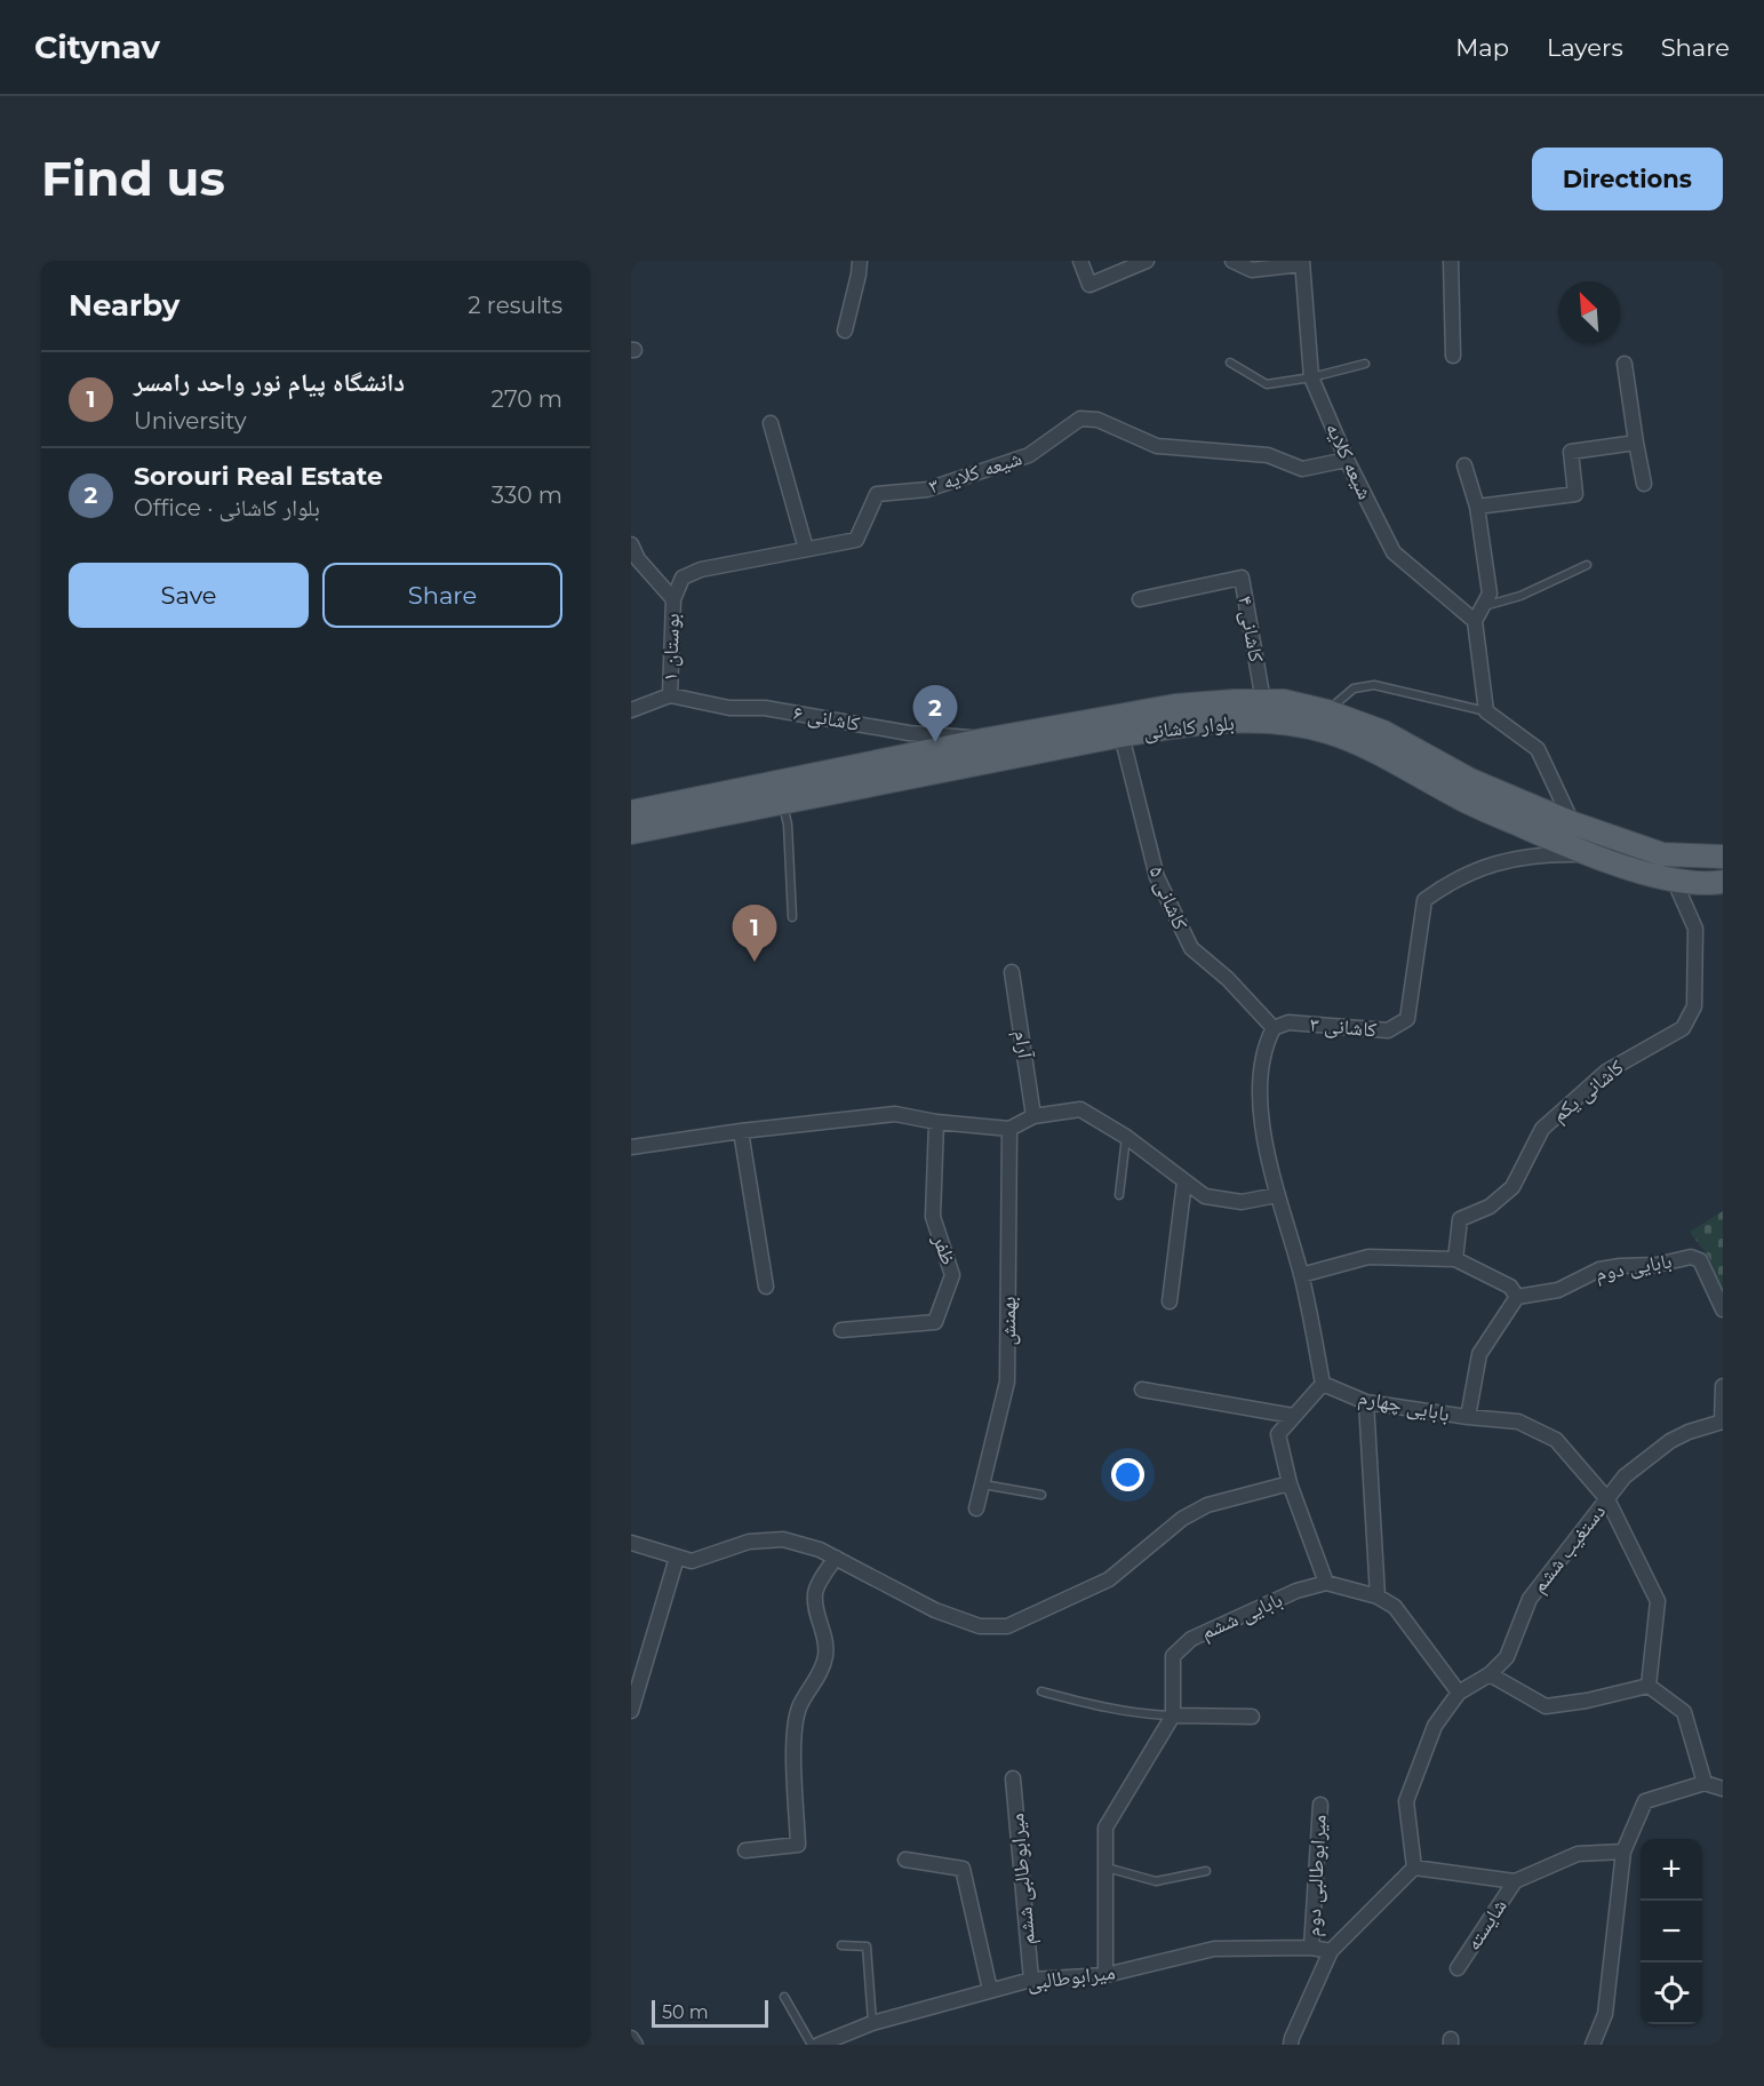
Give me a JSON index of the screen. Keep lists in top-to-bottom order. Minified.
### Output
{"streets":{"main road":["بلوار کاشانی"],"street":["شیعه کلایه","شیعه کلایه ۳","کاشانی ۴","بوستان ۱","کاشانی ۶","کاشانی ۵","کاشانی ۳","آرام","کاشانی یکم","ظفر","بابایی دوم","بهمنش","بابایی چهارم","دستغیب ششم","بابایی ششم","میرابوطالبی دوم","میرابوطالبی ششم","شایسته","میرابوطالبی"]},"crossings":[["شیعه کلایه","شیعه کلایه ۳"],["شیعه کلایه ۳","بوستان ۱"],["کاشانی ۴","بلوار کاشانی"],["بوستان ۱","کاشانی ۶"],["کاشانی ۶","بلوار کاشانی"],["بلوار کاشانی","کاشانی ۵"],["بلوار کاشانی","کاشانی ۳"],["بلوار کاشانی","کاشانی یکم"],["کاشانی ۵","کاشانی ۳"],["بابایی چهارم","دستغیب ششم"],["میرابوطالبی دوم","میرابوطالبی"],["میرابوطالبی ششم","میرابوطالبی"]],"scale_bar":"50 m","north":"top left","page":{"header":"Citynav","nav":["Map","Layers","Share"],"buttons":["Directions",["Save","Share"]],"title":"Find us","heading":["Nearby","2 results"],"list":[{"mark":"1","name":"دانشگاه پیام نور واحد رامسر","note":"University","value":"270 m"},{"mark":"2","name":"Sorouri Real Estate","note":"Office · بلوار کاشانی","value":"330 m"}],"pins":["2","1"],"map_buttons":["+","−"],"scale":"50 m"}}
